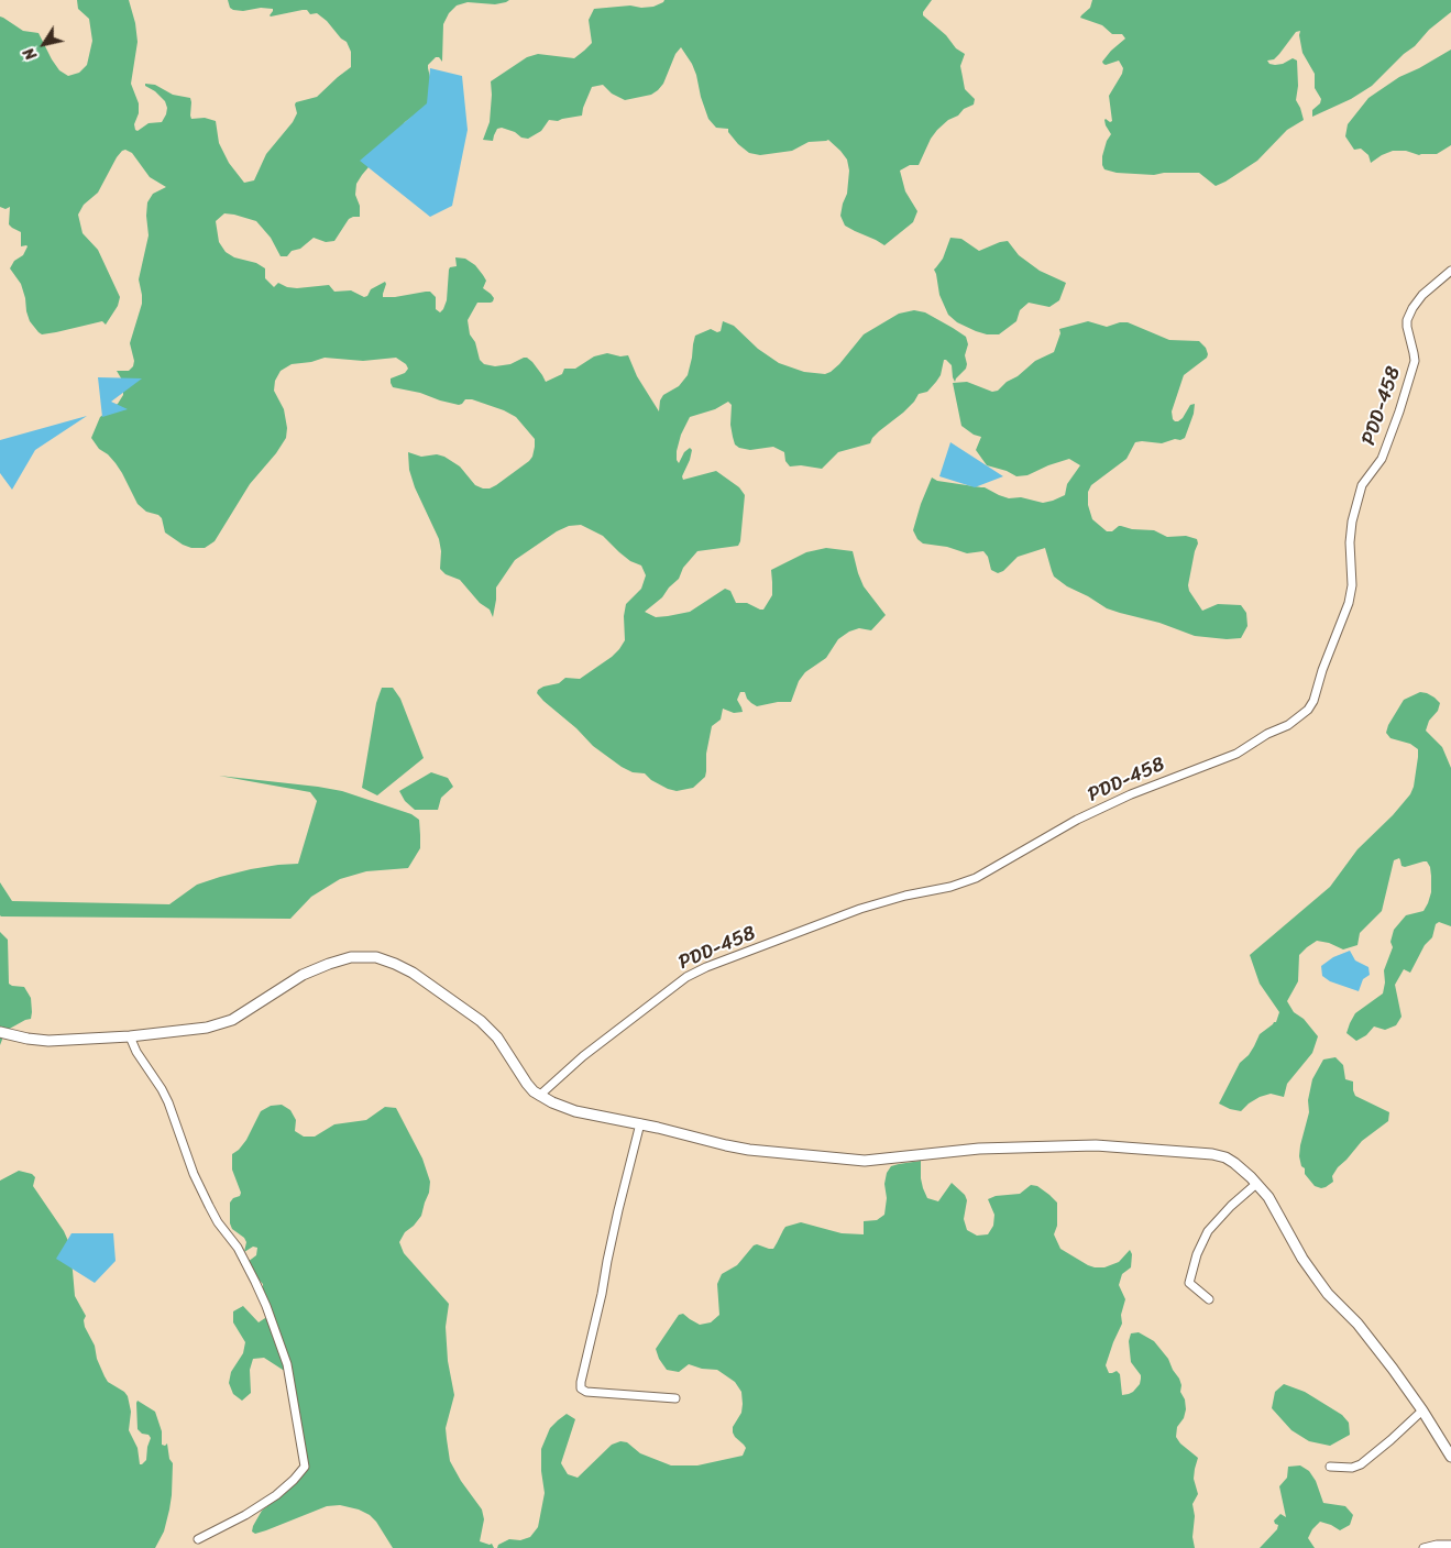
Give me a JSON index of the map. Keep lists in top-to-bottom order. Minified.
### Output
{"streets":{"street":["PDD-458"]},"north":"bottom left"}
